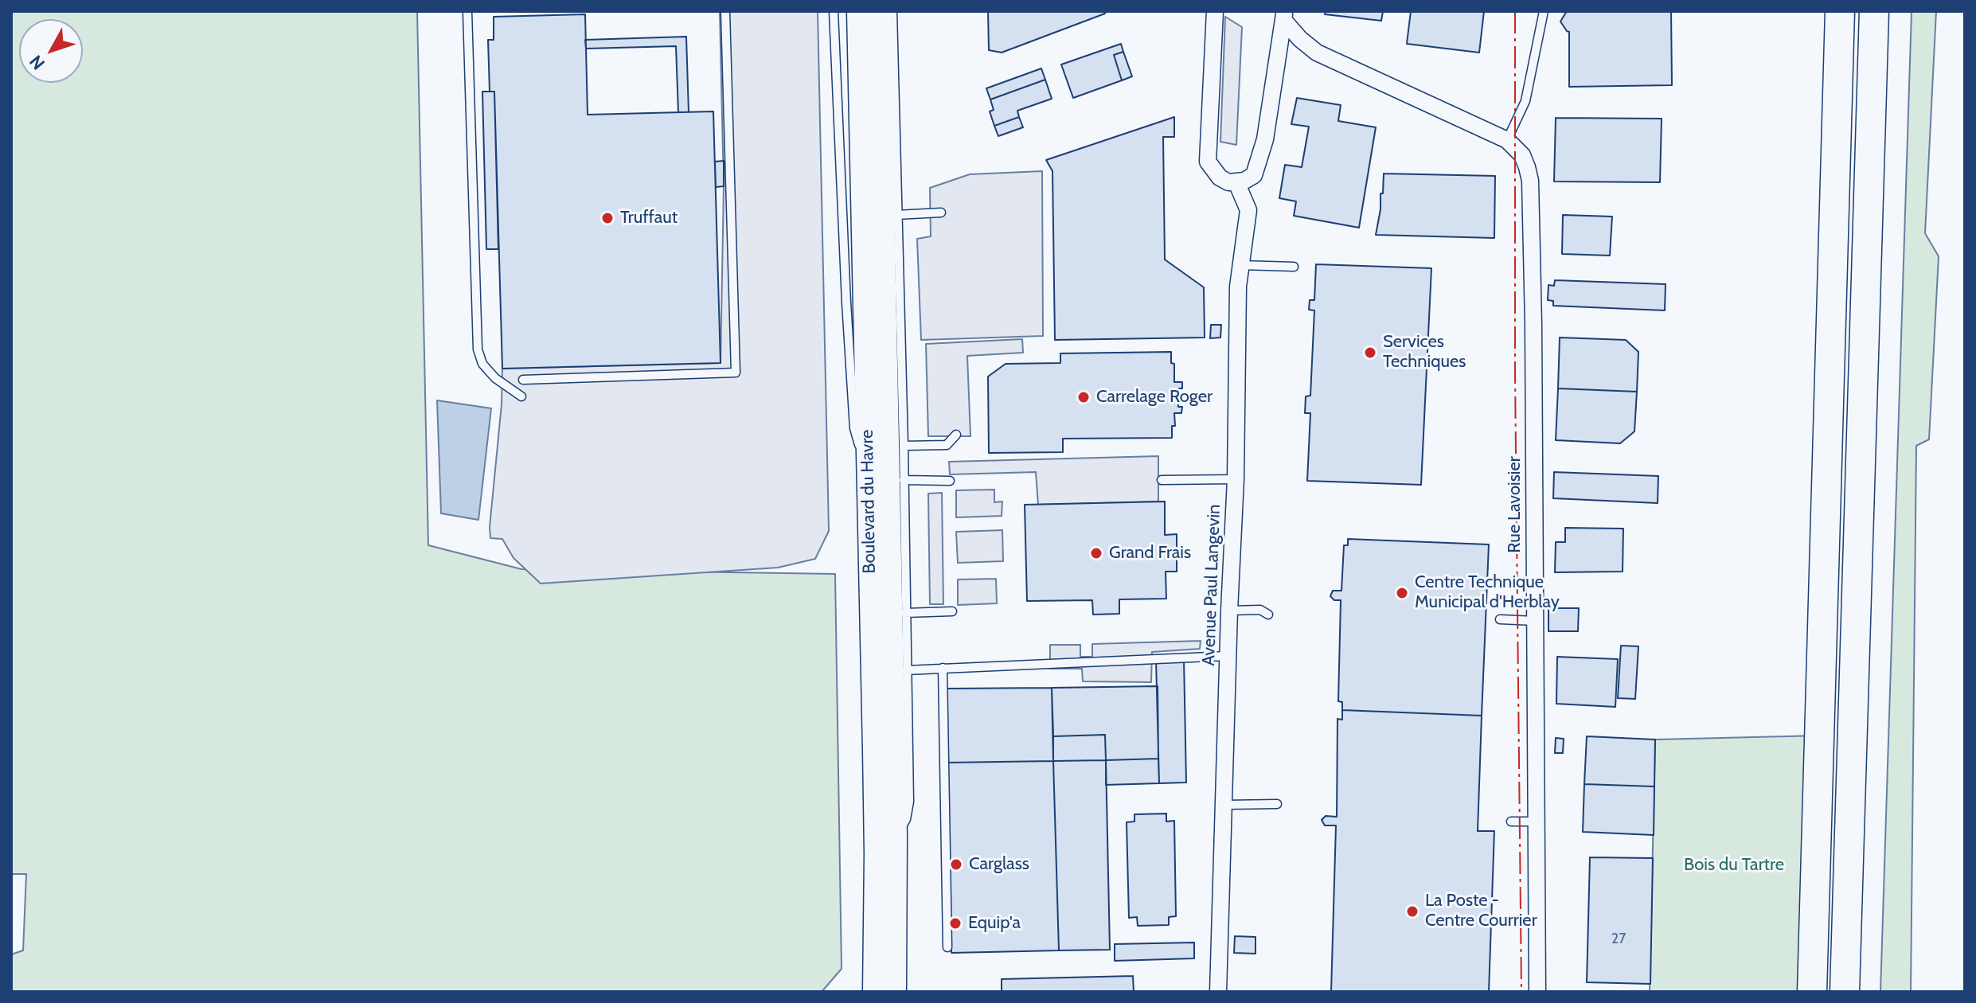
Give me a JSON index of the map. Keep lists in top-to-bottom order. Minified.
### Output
{"streets":{"main road":["Boulevard du Havre"],"street":["Rue Lavoisier","Avenue Paul Langevin"]},"parks":["Bois du Tartre"],"places":["Truffaut","Services Techniques","Carrelage Roger","Grand Frais","Centre Technique Municipal d'Herblay","Carglass","La Poste - Centre Courrier","Equip'a"],"house_numbers":["27"],"north":"bottom left"}
